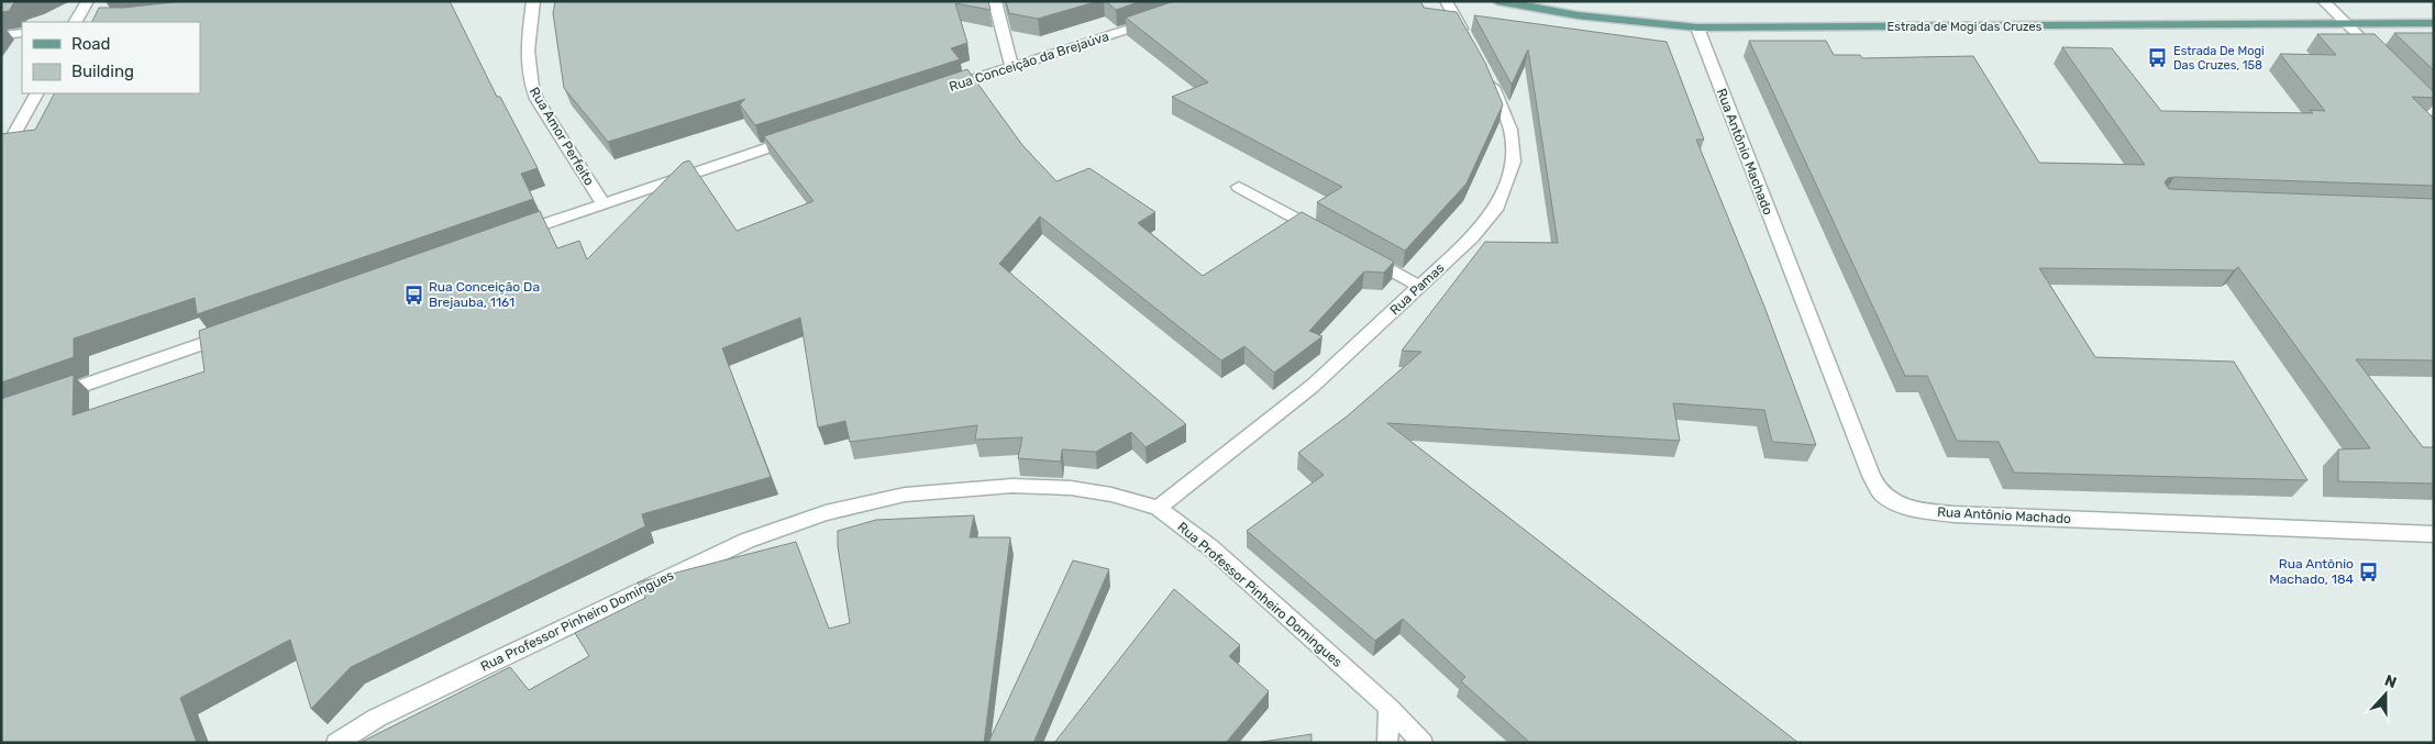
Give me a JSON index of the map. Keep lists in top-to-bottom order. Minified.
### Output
{"streets":{"main road":["Estrada de Mogi das Cruzes"],"street":["Rua Conceição da Brejaúva","Rua Amor Perfeito","Rua Antônio Machado","Rua Pamas","Rua Professor Pinheiro Domingues"]},"crossings":[["Estrada de Mogi das Cruzes","Rua Antônio Machado"],["Rua Pamas","Rua Professor Pinheiro Domingues"]],"places":{"bus stop":["Estrada De Mogi Das Cruzes, 158","Rua Conceição Da Brejauba, 1161","Rua Antônio Machado, 184"]},"legend":["Road","Building"],"north":"top"}
